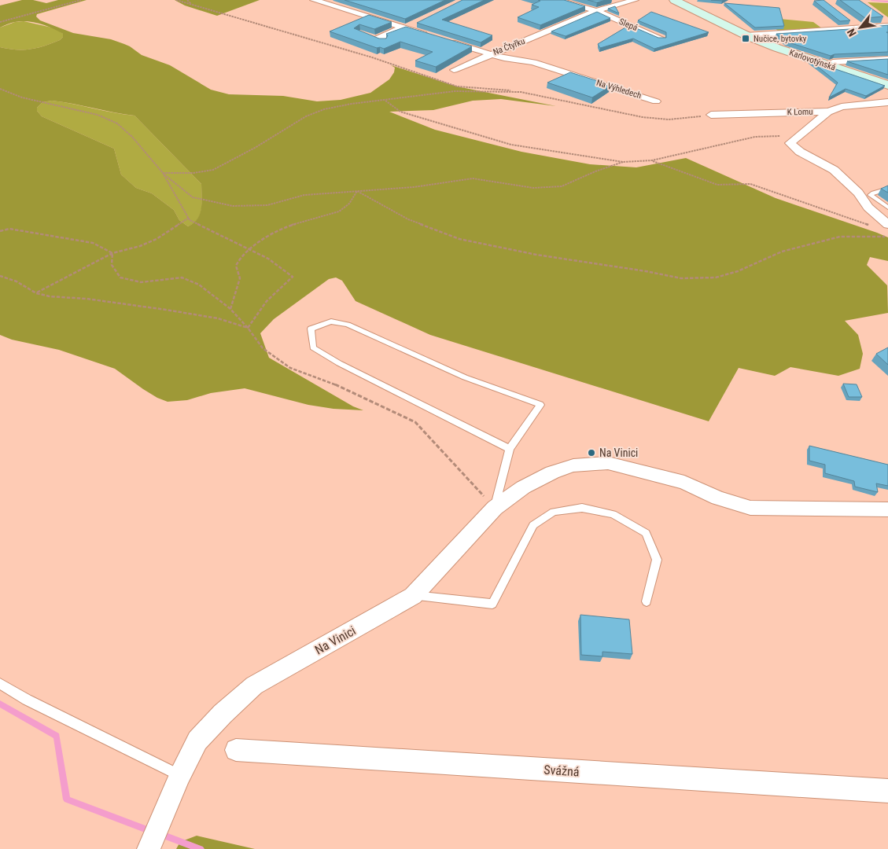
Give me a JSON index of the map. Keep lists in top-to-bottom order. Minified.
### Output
{"streets":{"main road":["Karlovotýnská"],"street":["Slepá","Na Čtyřku","Na Výhledech","K Lomu","Na Vinici","Svážná"]},"crossings":[["Slepá","Na Čtyřku"],["Na Čtyřku","Na Výhledech"]],"places":{"transit":["Nučice, bytovky"],"other":["Na Vinici"]},"north":"bottom left"}
